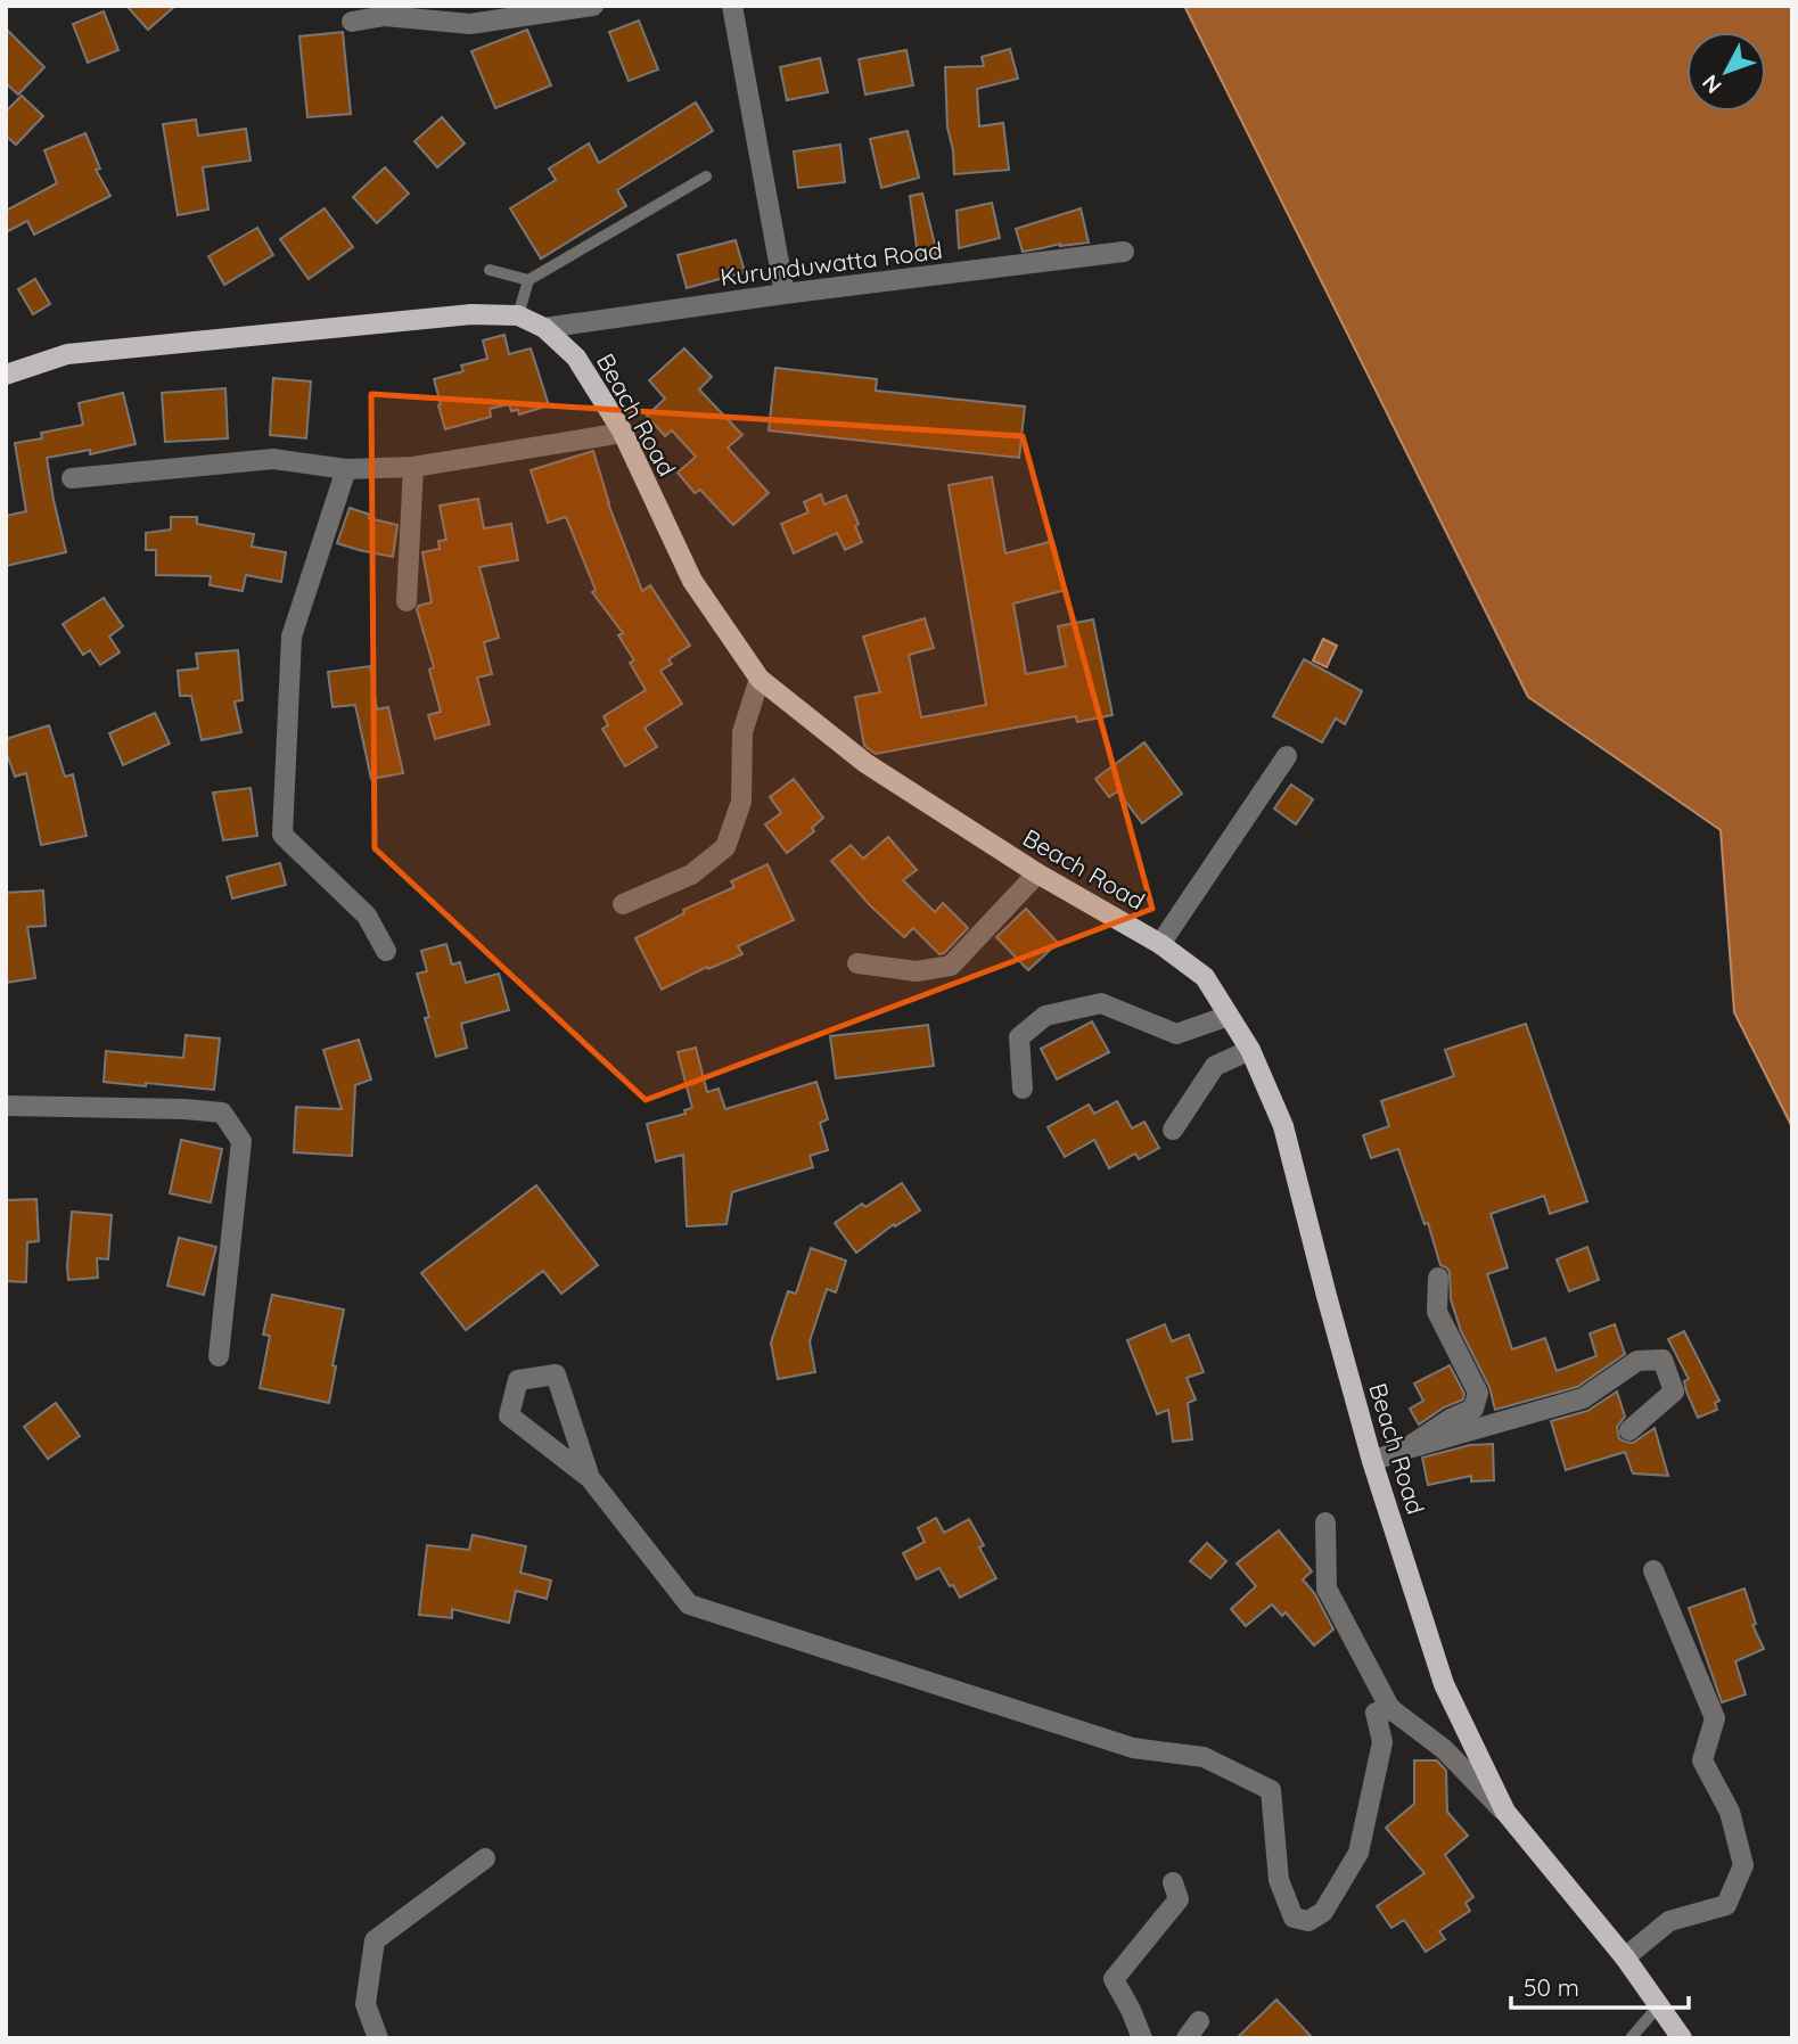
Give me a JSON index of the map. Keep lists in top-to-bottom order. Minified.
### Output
{"streets":{"main road":["Beach Road"],"street":["Kurunduwatta Road"]},"crossings":[["Kurunduwatta Road","Beach Road"]],"scale_bar":"50 m","north":"bottom left"}
